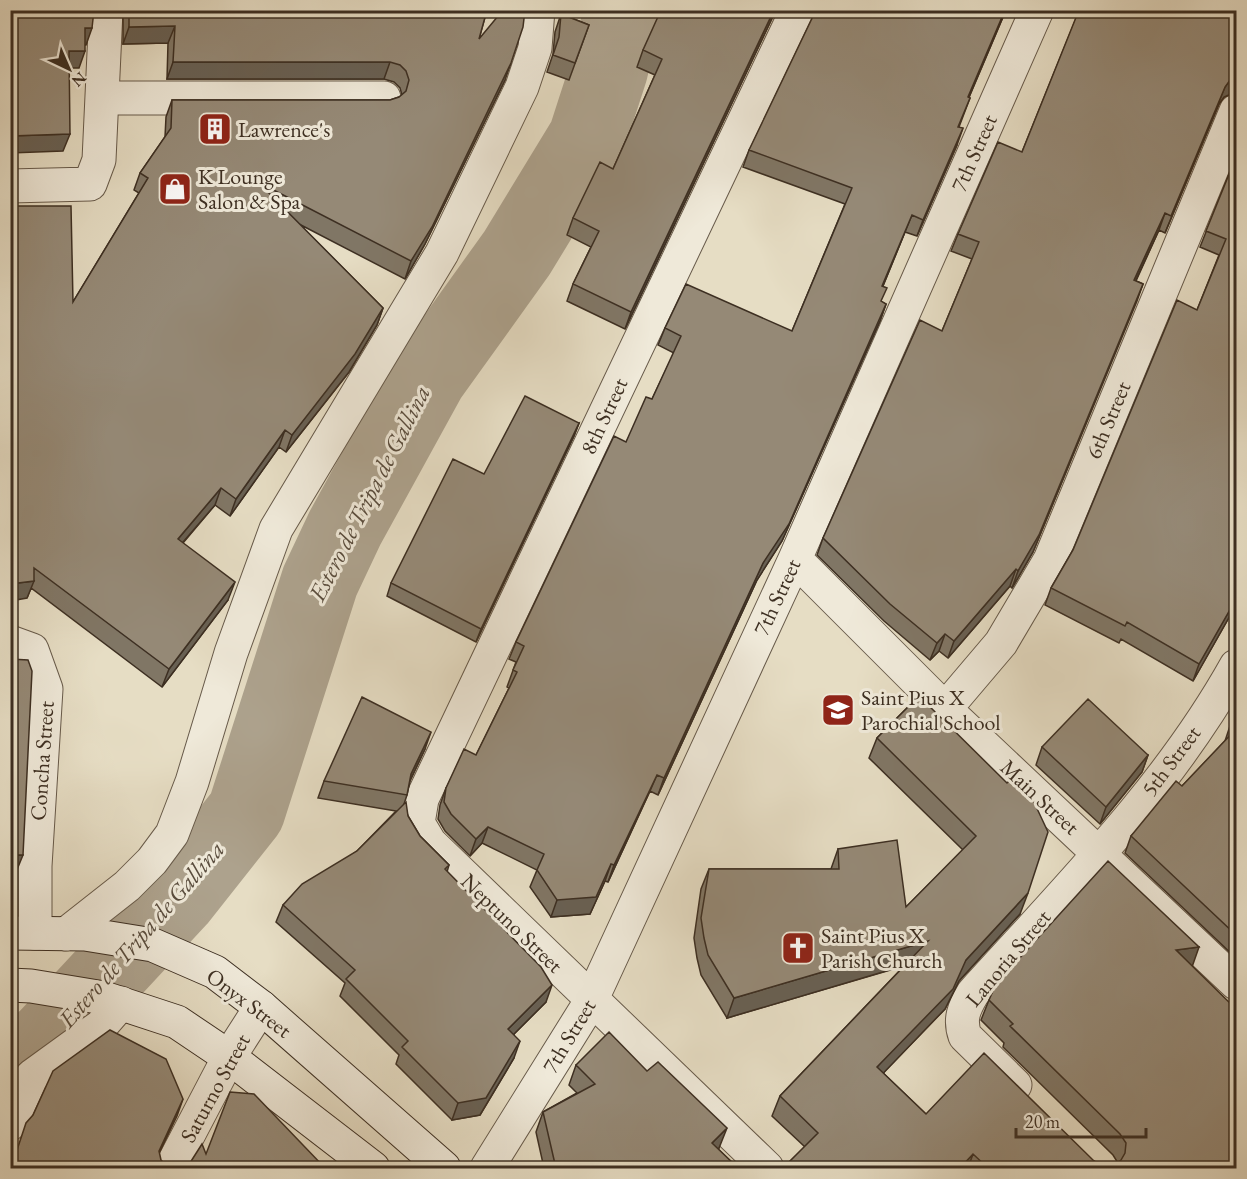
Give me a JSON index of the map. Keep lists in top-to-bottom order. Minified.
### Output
{"streets":{"street":["7th Street","8th Street","6th Street","Concha Street","5th Street","Main Street","Neptuno Street","Lanoria Street","Onyx Street","Saturno Street"]},"crossings":[["7th Street","Main Street"],["7th Street","Neptuno Street"],["8th Street","Neptuno Street"],["6th Street","Main Street"],["Concha Street","Onyx Street"],["5th Street","Main Street"],["5th Street","Lanoria Street"],["Main Street","Lanoria Street"],["Onyx Street","Saturno Street"]],"water":["Estero de Tripa de Gallina"],"places":{"building":["Lawrence's"],"shop":["K Lounge Salon & Spa"],"school or university":["Saint Pius X Parochial School"],"church":["Saint Pius X Parish Church"]},"scale_bar":"20 m","north":"bottom right"}
